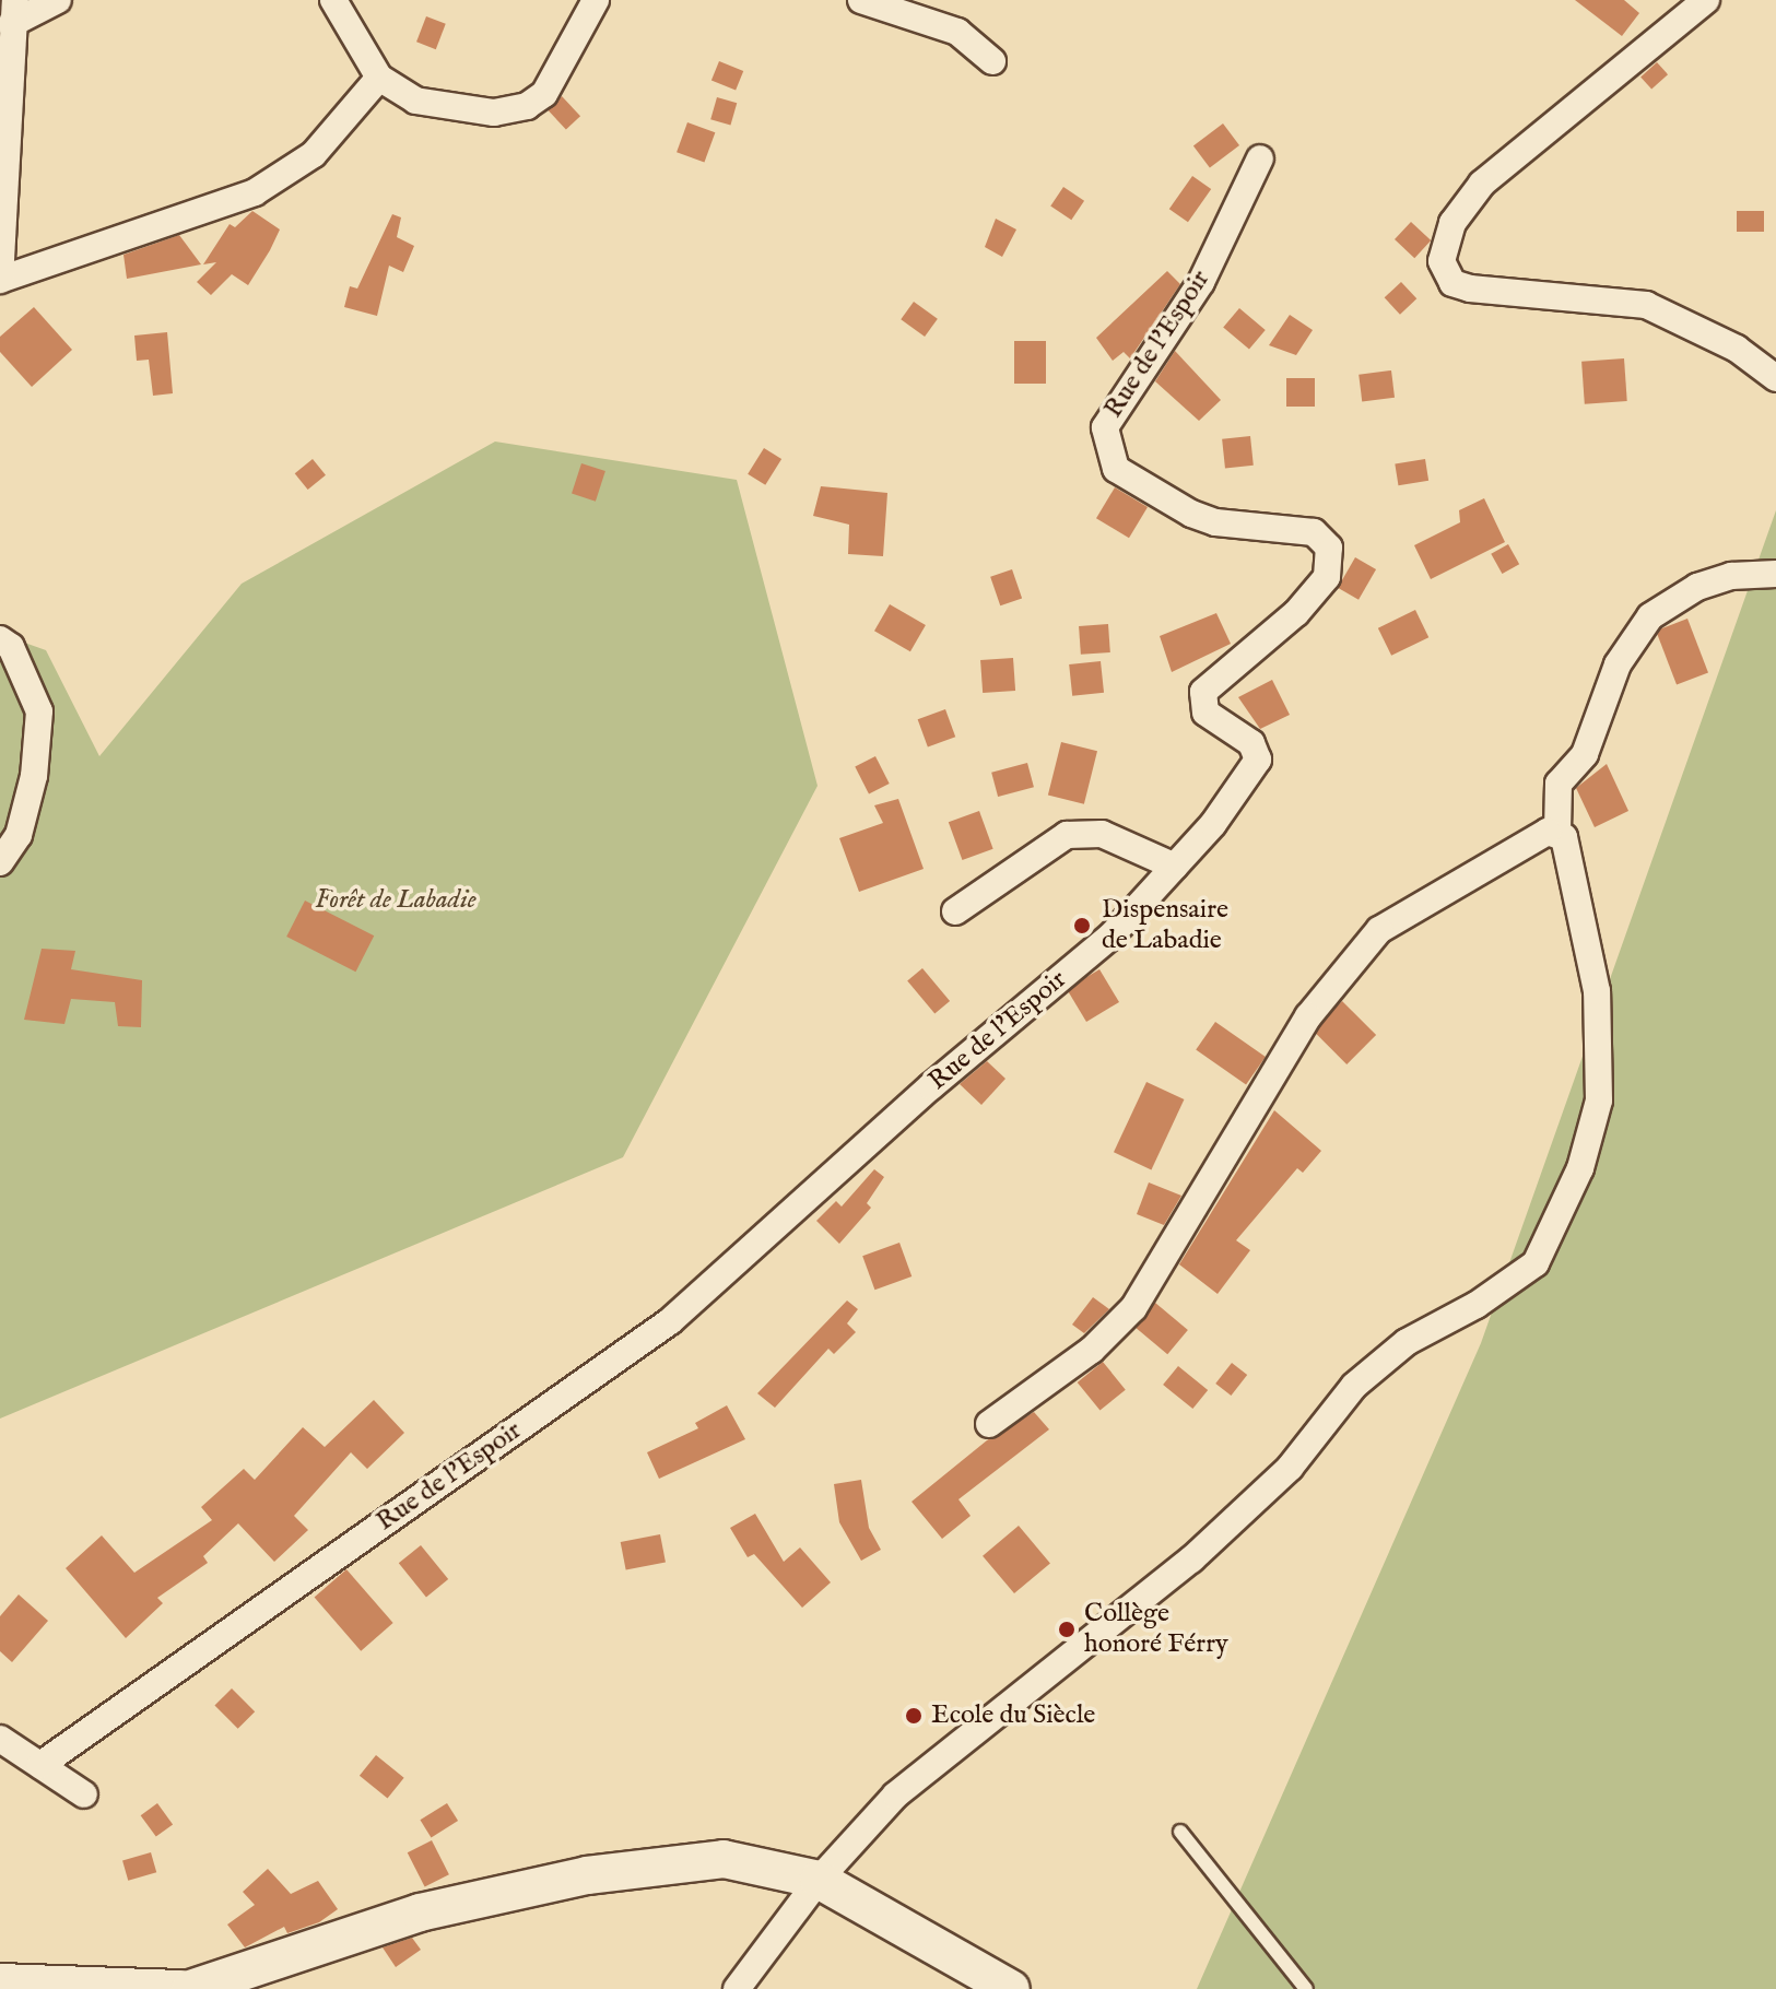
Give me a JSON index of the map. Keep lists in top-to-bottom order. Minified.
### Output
{"streets":{"street":["Rue de l'Espoir"]},"parks":["Forêt de Labadie"],"places":["Dispensaire de Labadie","Collège honoré Férry","Ecole du Siècle"]}
